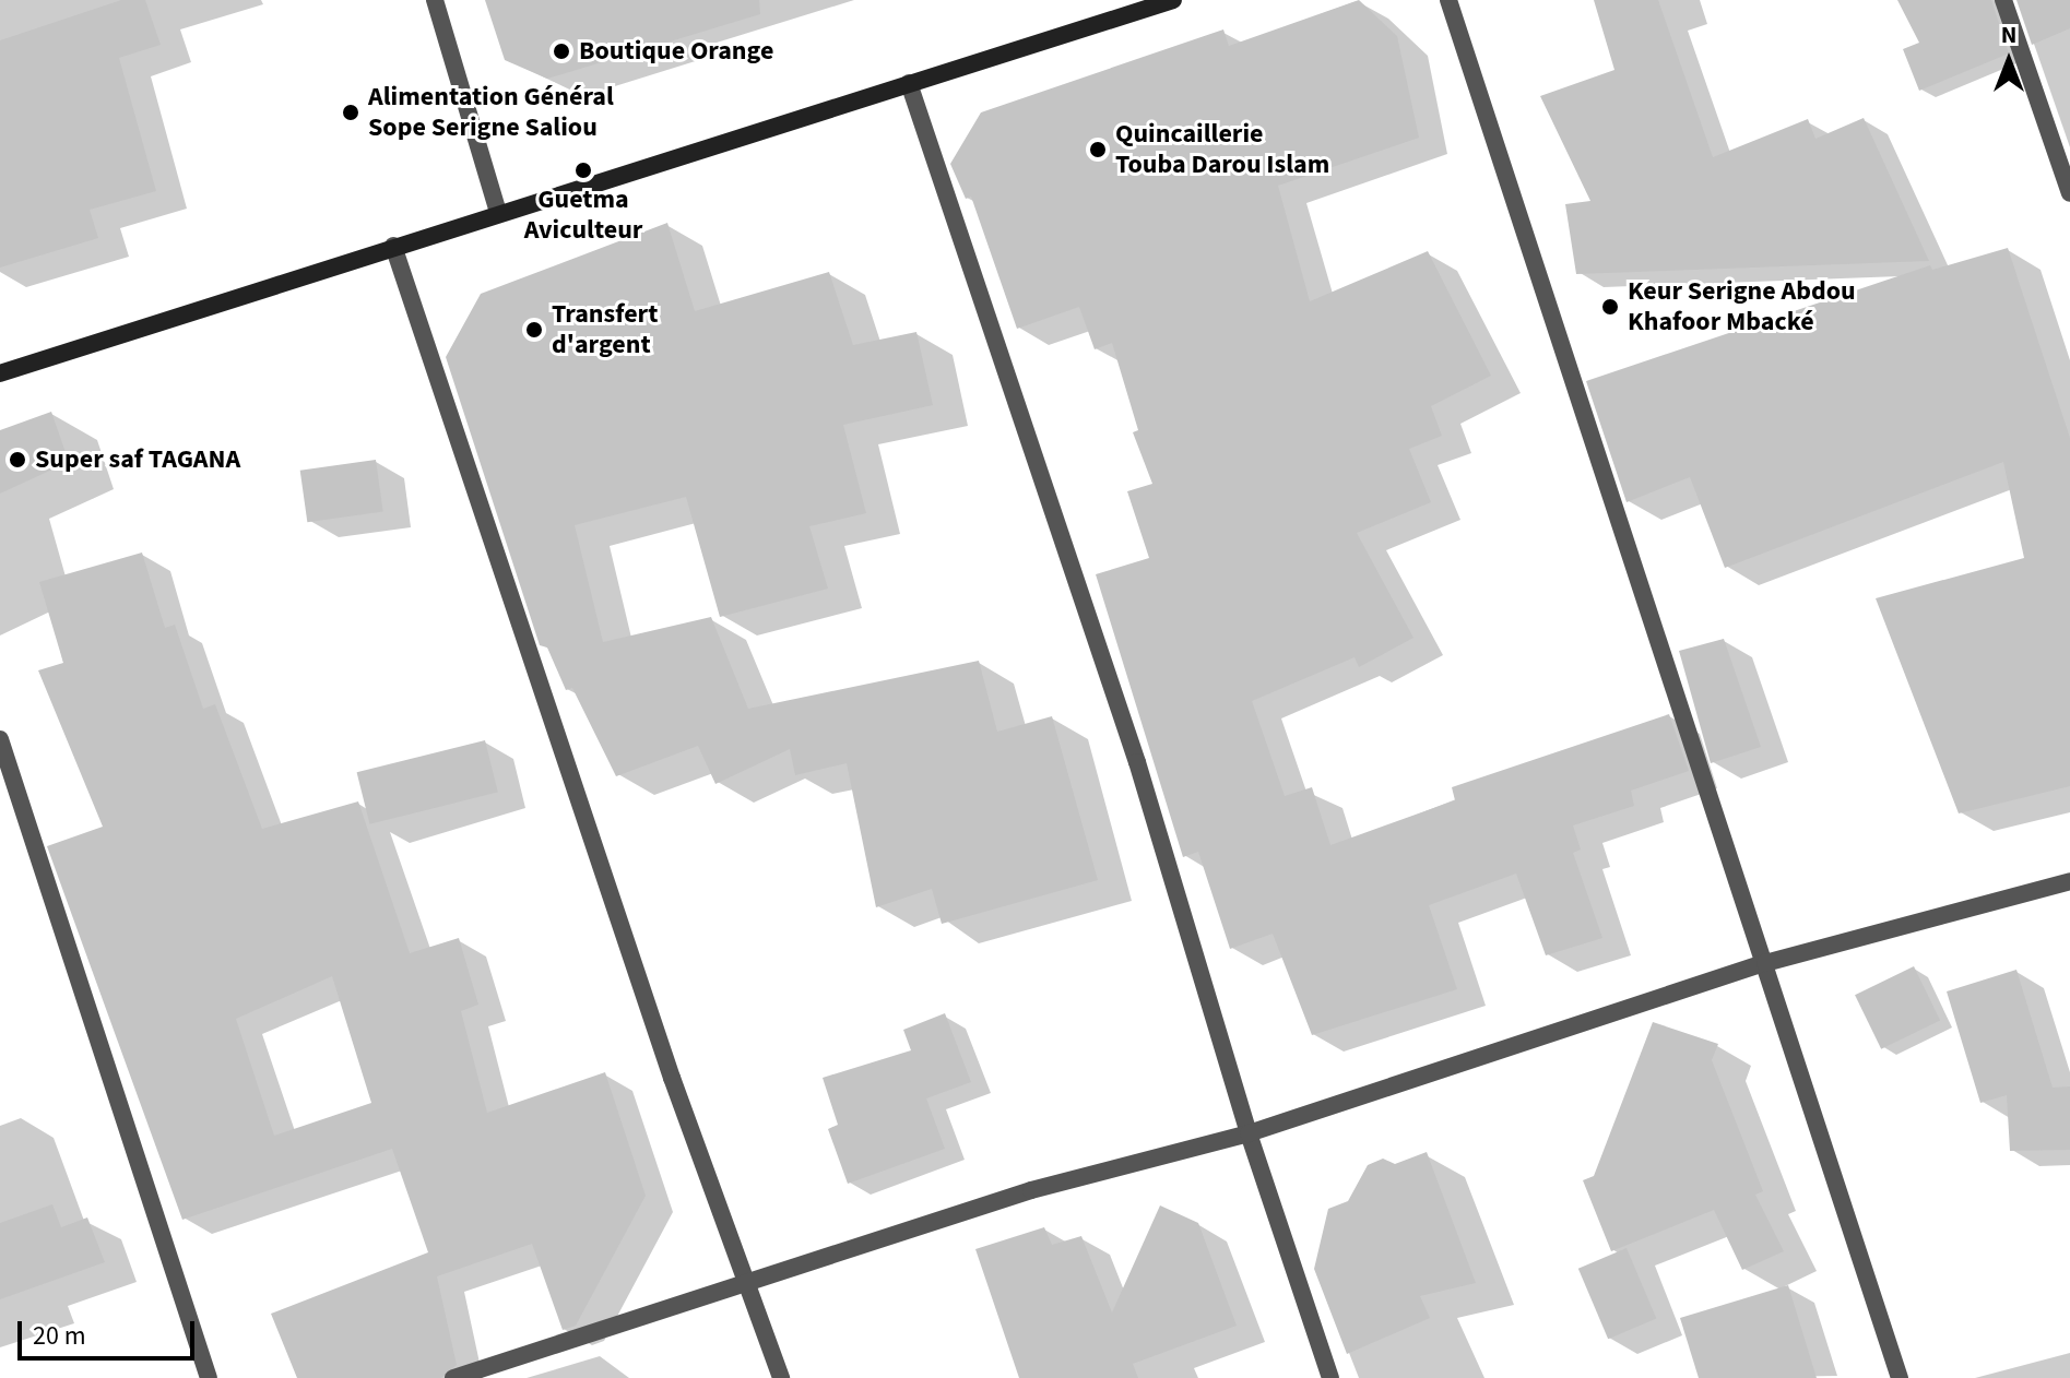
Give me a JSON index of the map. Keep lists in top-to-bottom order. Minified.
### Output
{"places":["Boutique Orange","Alimentation Général Sope Serigne Saliou","Quincaillerie Touba Darou Islam","Guetma Aviculteur","Keur Serigne Abdou Khafoor Mbacké","Transfert d'argent","Super saf TAGANA"],"scale_bar":"20 m","north":"top"}
